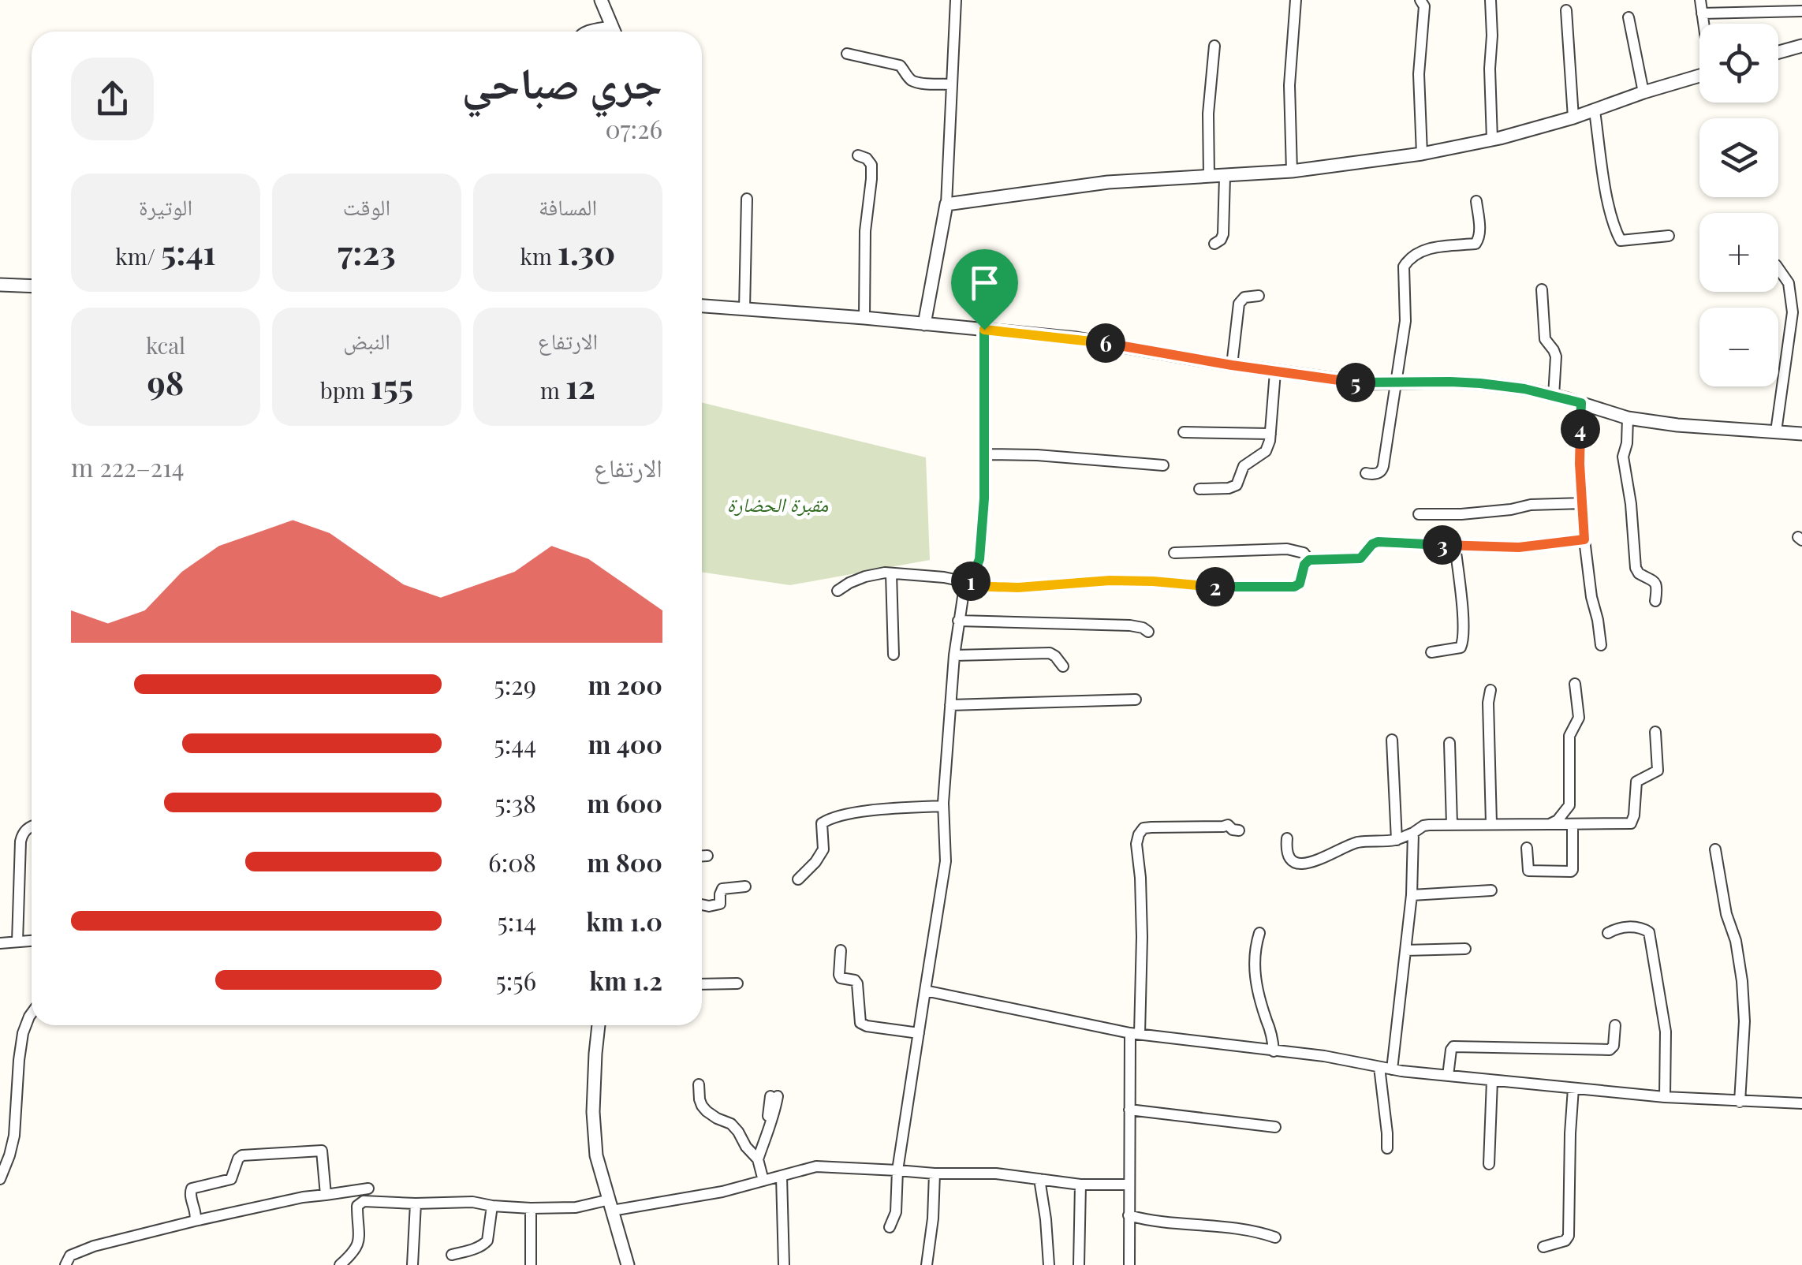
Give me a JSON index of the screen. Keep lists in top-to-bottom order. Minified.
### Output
{"parks":["مقبرة الحضارة"],"page":{"map_buttons":["+","−"],"heading":["جري صباحي","07:26"],"stats":[["المسافة","1.30 km"],["الوقت","7:23"],["الوتيرة","5:41 /km"],["الارتفاع","12 m"],["النبض","155 bpm"],["kcal","98"]],"pins":["6","5","4","3","1","2"],"chart":["الارتفاع","214–222 m"],"list":[{"name":"200 m","note":"5:29"},{"name":"400 m","note":"5:44"},{"name":"600 m","note":"5:38"},{"name":"800 m","note":"6:08"},{"name":"1.0 km","note":"5:14"},{"name":"1.2 km","note":"5:56"}]}}
